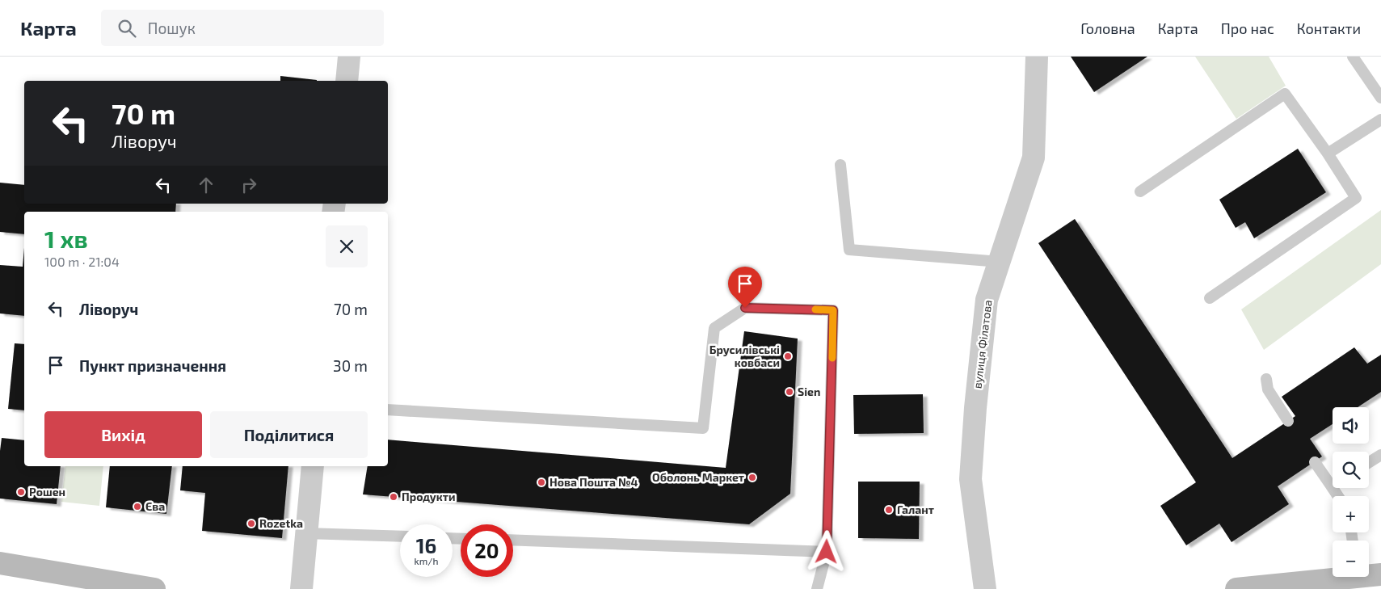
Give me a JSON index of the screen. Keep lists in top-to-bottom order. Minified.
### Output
{"streets":{"street":["вулиця Філатова"]},"places":["Брусилівські ковбаси","Sien","Оболонь Маркет","Нова Пошта №4","Рошен","Продукти","Єва","Галант","Rozetka"],"page":{"header":"Карта","search":"Пошук","nav":["Головна","Карта","Про нас","Контакти"],"turn":["70 m","Ліворуч"],"heading":["1 хв","100 m · 21:04"],"list":[{"name":"Ліворуч","value":"70 m"},{"name":"Пункт призначення","value":"30 m"}],"buttons":["Вихід","Поділитися"],"map_buttons":["+","−"],"speed":"16 km/h","limit":"20"}}
